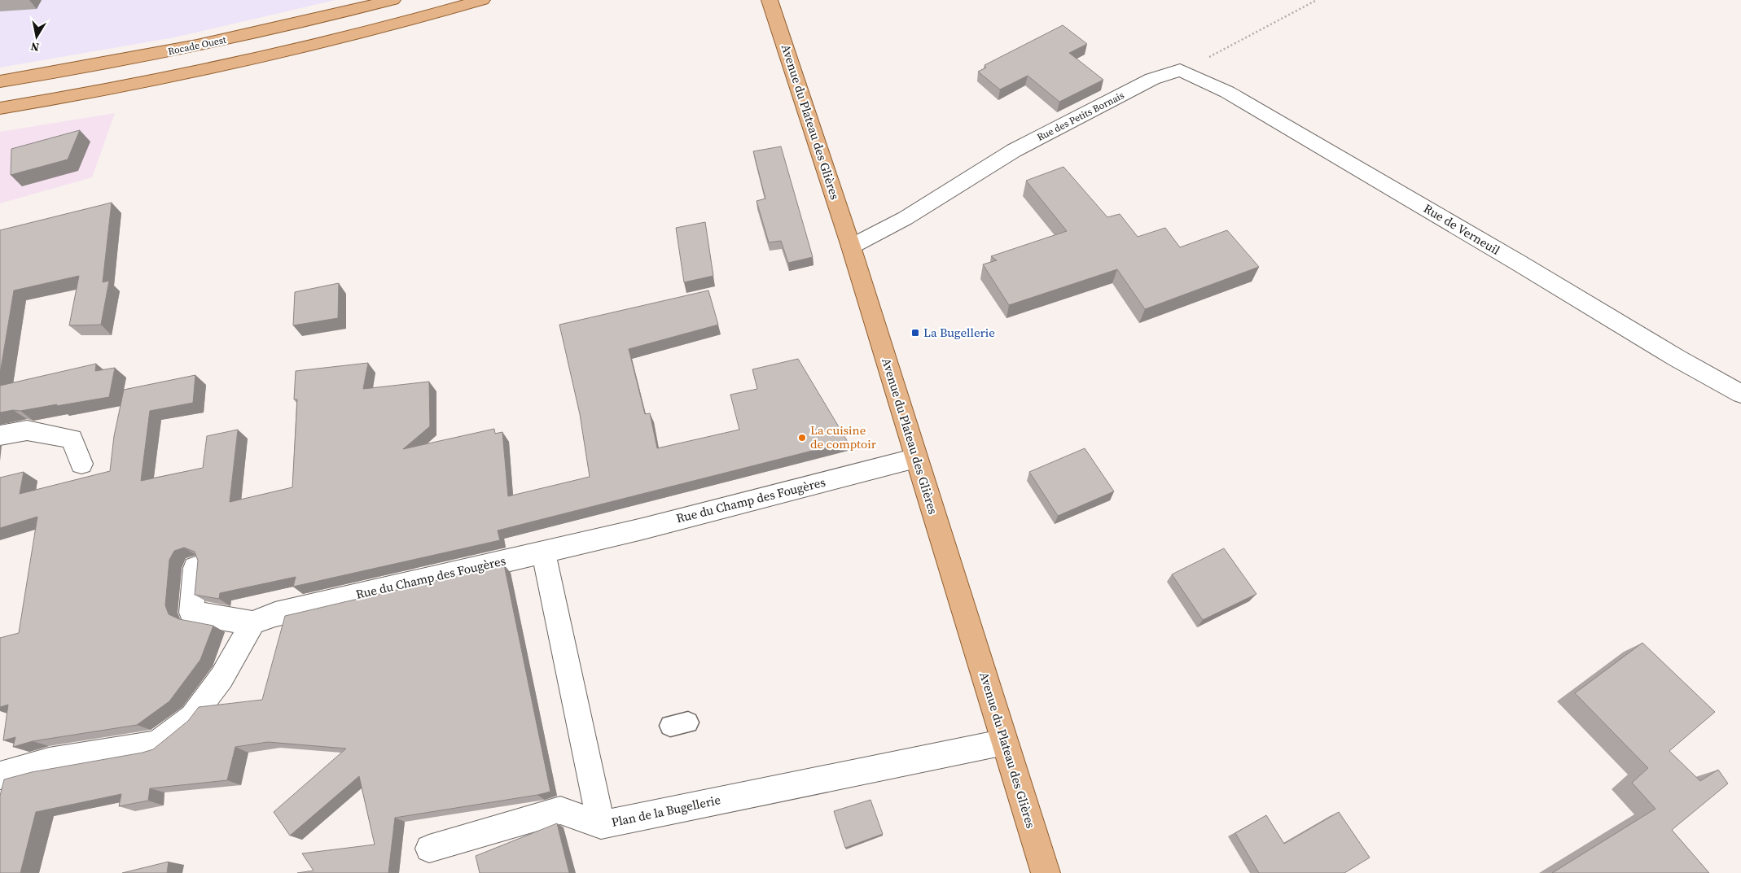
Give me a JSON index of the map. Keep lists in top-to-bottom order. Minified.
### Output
{"streets":{"main road":["Rocade Ouest","Avenue du Plateau des Glières"],"street":["Rue des Petits Bornais","Rue de Verneuil","Rue du Champ des Fougères","Plan de la Bugellerie"]},"crossings":[["Rue des Petits Bornais","Avenue du Plateau des Glières"],["Rue des Petits Bornais","Rue de Verneuil"],["Avenue du Plateau des Glières","Rue du Champ des Fougères"],["Avenue du Plateau des Glières","Plan de la Bugellerie"],["Rue du Champ des Fougères","Plan de la Bugellerie"]],"places":{"transit":["La Bugellerie"],"other":["La cuisine de comptoir"]},"north":"bottom"}
